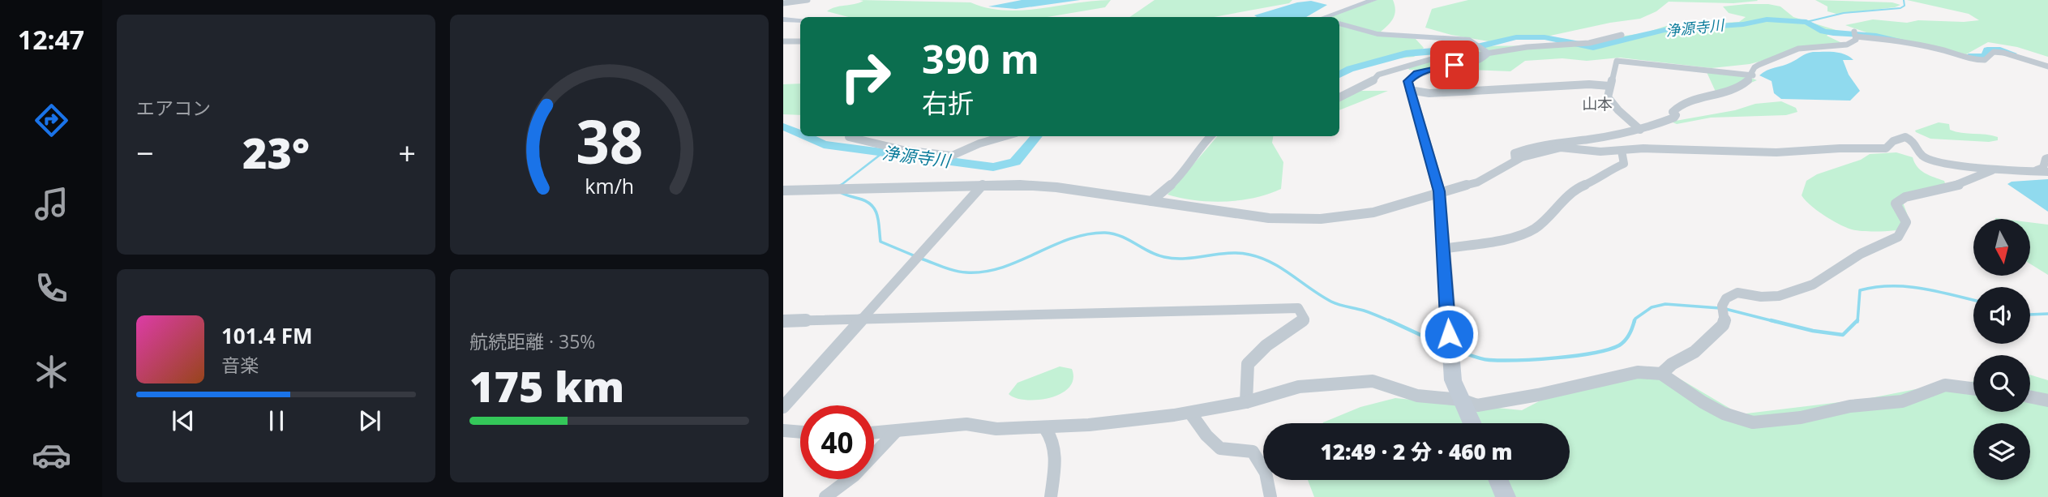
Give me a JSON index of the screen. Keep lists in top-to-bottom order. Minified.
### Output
{"districts":["山本"],"water":["浄源寺川"],"north":"bottom","page":{"tabs":"12:47","tile":["エアコン",["航続距離 · 35%","175 km"]],"turn":["390 m","右折"],"heat":["−","23°","+"],"song":["101.4 FM","音楽"],"limit":"40","trip":"12:49 · 2 分 · 460 m","gauge":["38","km/h"]}}
